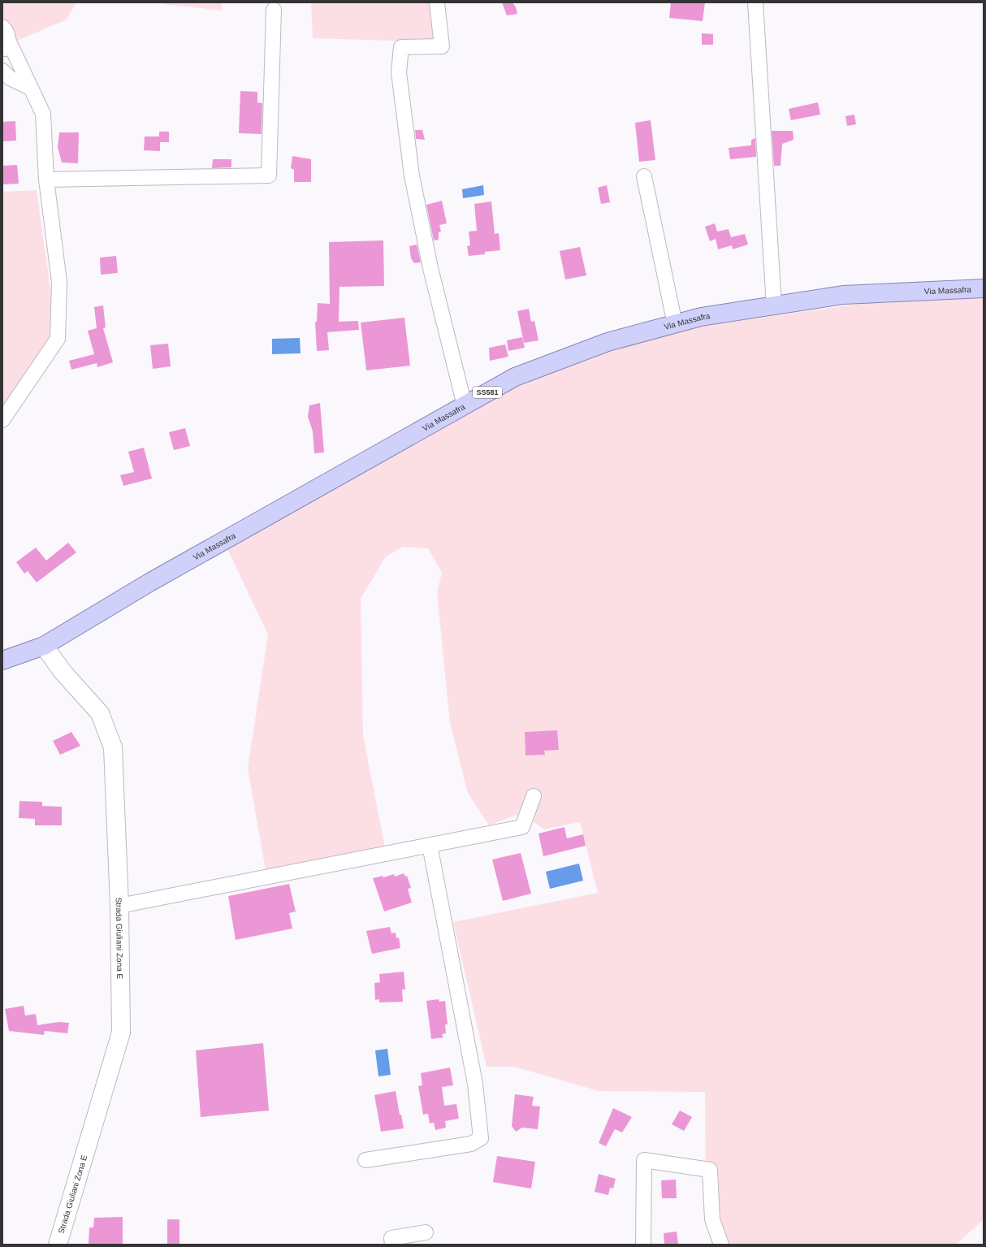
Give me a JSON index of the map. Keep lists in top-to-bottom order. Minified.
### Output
{"streets":{"main road":["Via Massafra","SS581"],"street":["Strada Giuliani Zona E"]},"crossings":[["Via Massafra","Strada Giuliani Zona E"]]}
